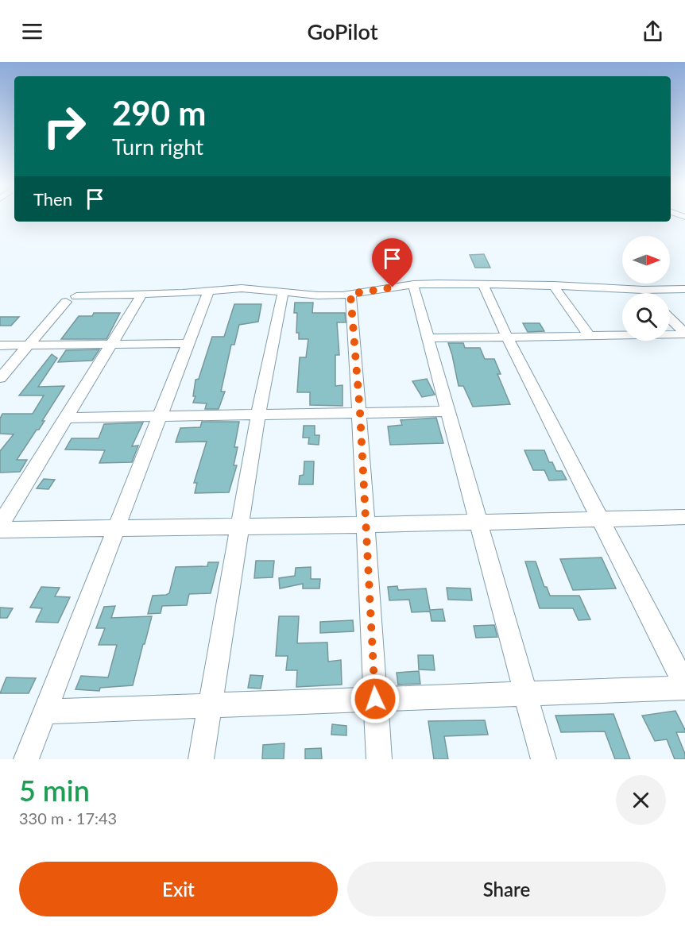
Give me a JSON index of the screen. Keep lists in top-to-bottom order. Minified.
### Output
{"north":"right","page":{"header":"GoPilot","turn":["290 m","Turn right"],"then":"Then","heading":["5 min","330 m · 17:43"],"buttons":["Exit","Share"]}}
